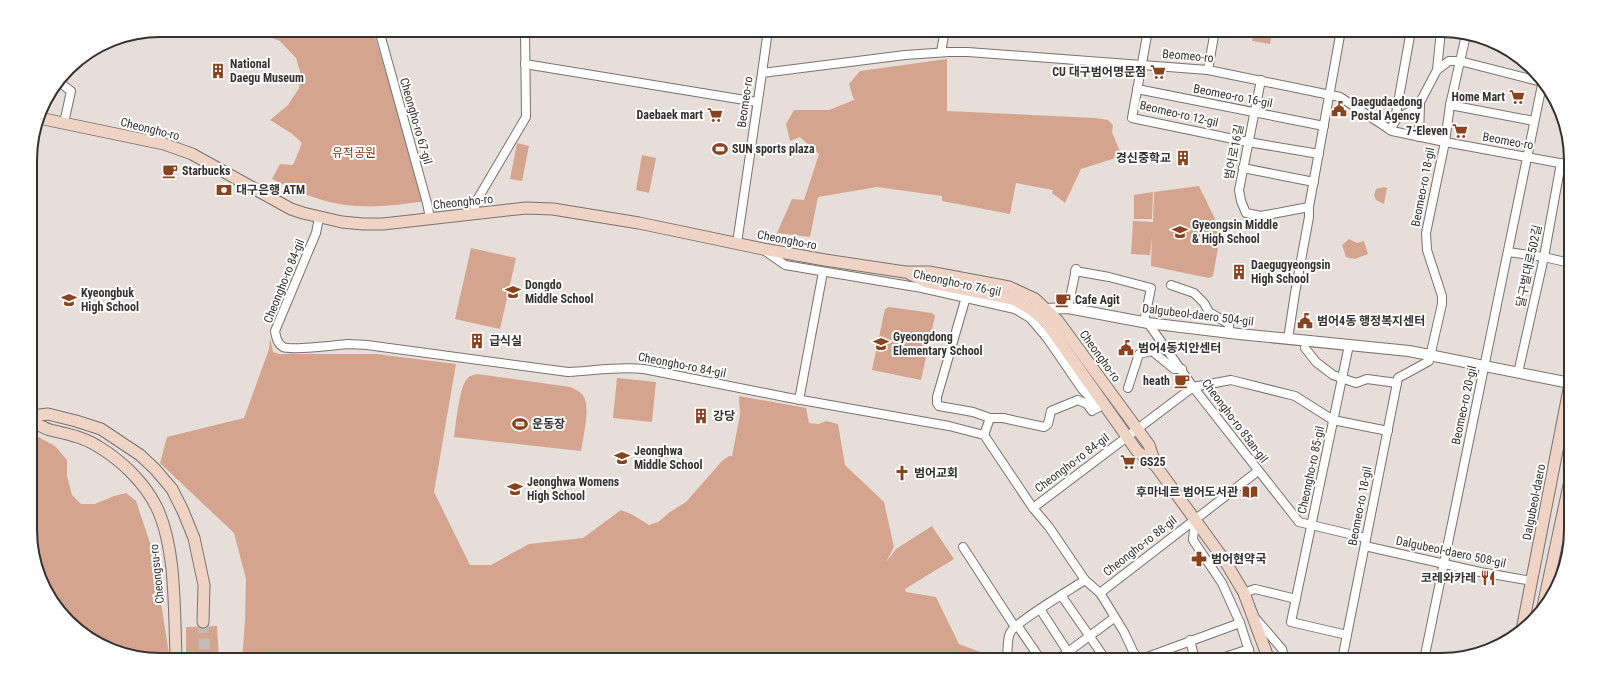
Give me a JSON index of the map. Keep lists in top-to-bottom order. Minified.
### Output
{"streets":{"main road":["Cheongho-ro","Dalgubeol-daero","Cheongsu-ro"],"street":["Beomeo-ro","Beomeo-ro 16-gil","Beomeo-ro 12-gil","Cheongho-ro 67-gil","범어로16길","Beomeo-ro 18-gil","달구벌대로502길","Cheongho-ro 84-gil","Cheongho-ro 76-gil","Dalgubeol-daero 504-gil","Beomeo-ro 20-gil","Cheongho-ro 85an-gil","Cheongho-ro 85-gil","Cheongho-ro 88-gil","Dalgubeol-daero 508-gil"]},"crossings":[["Beomeo-ro","Beomeo-ro 12-gil"],["Beomeo-ro","Cheongho-ro"],["Beomeo-ro","범어로16길"],["Beomeo-ro","Beomeo-ro 18-gil"],["Beomeo-ro","달구벌대로502길"],["Beomeo-ro","Beomeo-ro 20-gil"],["Beomeo-ro 16-gil","Beomeo-ro 12-gil"],["Beomeo-ro 16-gil","범어로16길"],["Beomeo-ro 12-gil","범어로16길"],["Cheongho-ro 67-gil","Cheongho-ro"],["Cheongho-ro","Cheongho-ro 84-gil"],["Cheongho-ro","Cheongho-ro 76-gil"],["Cheongho-ro","Dalgubeol-daero 504-gil"],["Cheongho-ro","Cheongho-ro 85-gil"],["Cheongho-ro","Cheongho-ro 88-gil"],["Beomeo-ro 18-gil","Dalgubeol-daero 504-gil"],["Beomeo-ro 18-gil","Cheongho-ro 85an-gil"],["Beomeo-ro 18-gil","Cheongho-ro 85-gil"],["Beomeo-ro 18-gil","Dalgubeol-daero 508-gil"],["달구벌대로502길","Dalgubeol-daero 504-gil"],["Cheongho-ro 84-gil","Cheongho-ro 85-gil"],["Cheongho-ro 84-gil","Cheongho-ro 88-gil"],["Dalgubeol-daero 504-gil","Beomeo-ro 20-gil"],["Dalgubeol-daero 504-gil","Cheongho-ro 85an-gil"],["Beomeo-ro 20-gil","Dalgubeol-daero 508-gil"],["Cheongho-ro 85an-gil","Cheongho-ro 85-gil"],["Dalgubeol-daero","Dalgubeol-daero 508-gil"]],"parks":["유적공원"],"places":{"building":["National Daegu Museum","경신중학교","Daegugyeongsin High School","급식실","강당"],"supermarket":["CU 대구범어명문점","Home Mart","Daebaek mart","7-Eleven","GS25"],"public building":["Daegudaedong Postal Agency","범어4동 행정복지센터","범어4동치안센터"],"sports":["SUN sports plaza","운동장"],"cafe":["Starbucks","Cafe Agit","heath"],"bank":["대구은행 ATM"],"school or university":["Gyeongsin Middle & High School","Dongdo Middle School","Kyeongbuk High School","Gyeongdong Elementary School","Jeonghwa Middle School","Jeonghwa Womens High School"],"church":["범어교회"],"library":["후마네르 범어도서관"],"pharmacy":["범어현약국"],"restaurant":["코레와카레"]}}
